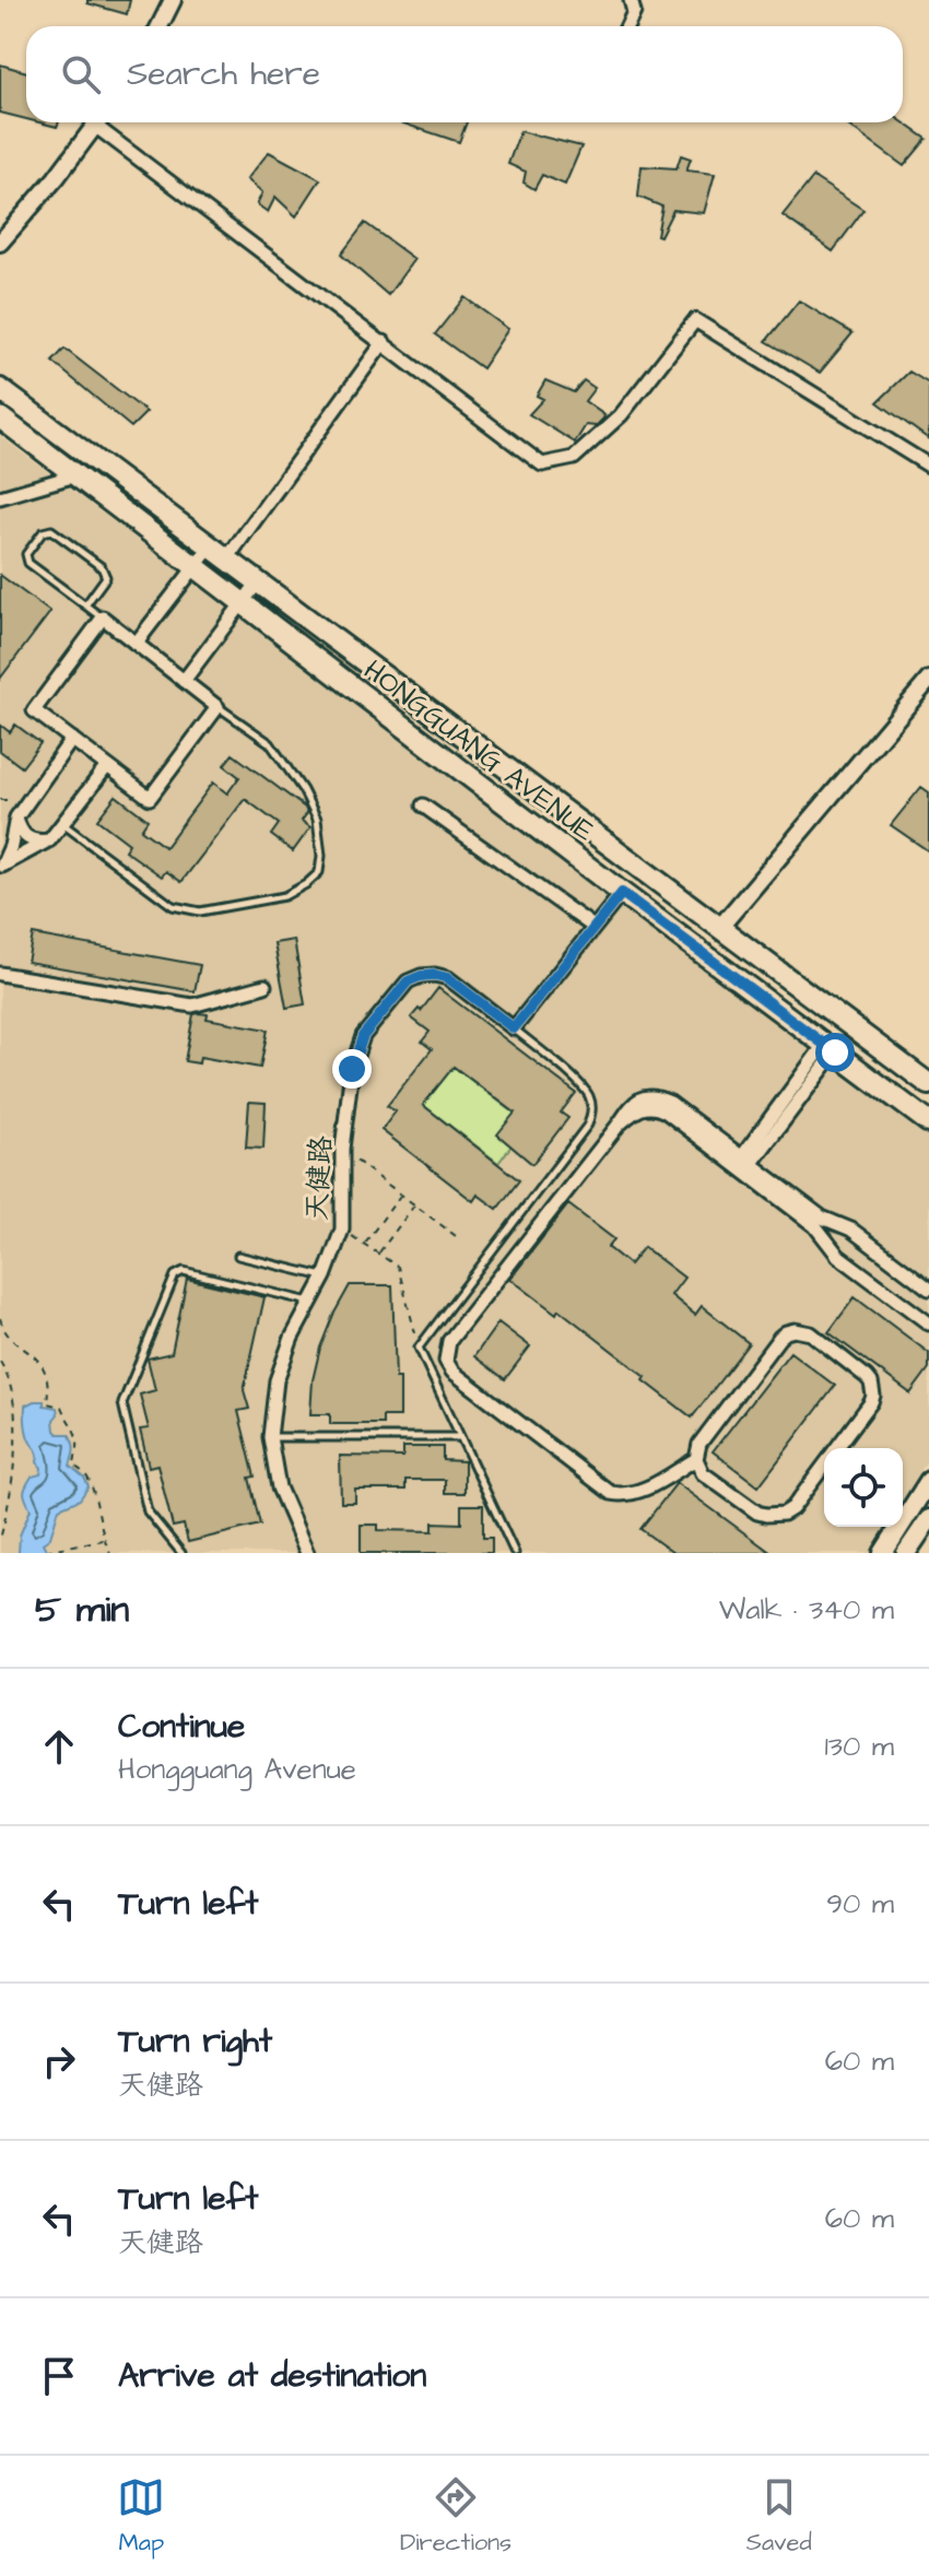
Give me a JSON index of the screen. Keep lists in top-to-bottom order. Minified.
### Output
{"streets":{"main road":["HONGGUANG AVENUE"],"street":["天健路"]},"page":{"search":"Search here","heading":["5 min","Walk · 340 m"],"list":[["Continue","Hongguang Avenue","130 m"],["Turn left","90 m"],["Turn right","天健路","60 m"],["Turn left","天健路","60 m"],"Arrive at destination"],"nav":["Map","Directions","Saved"]}}
